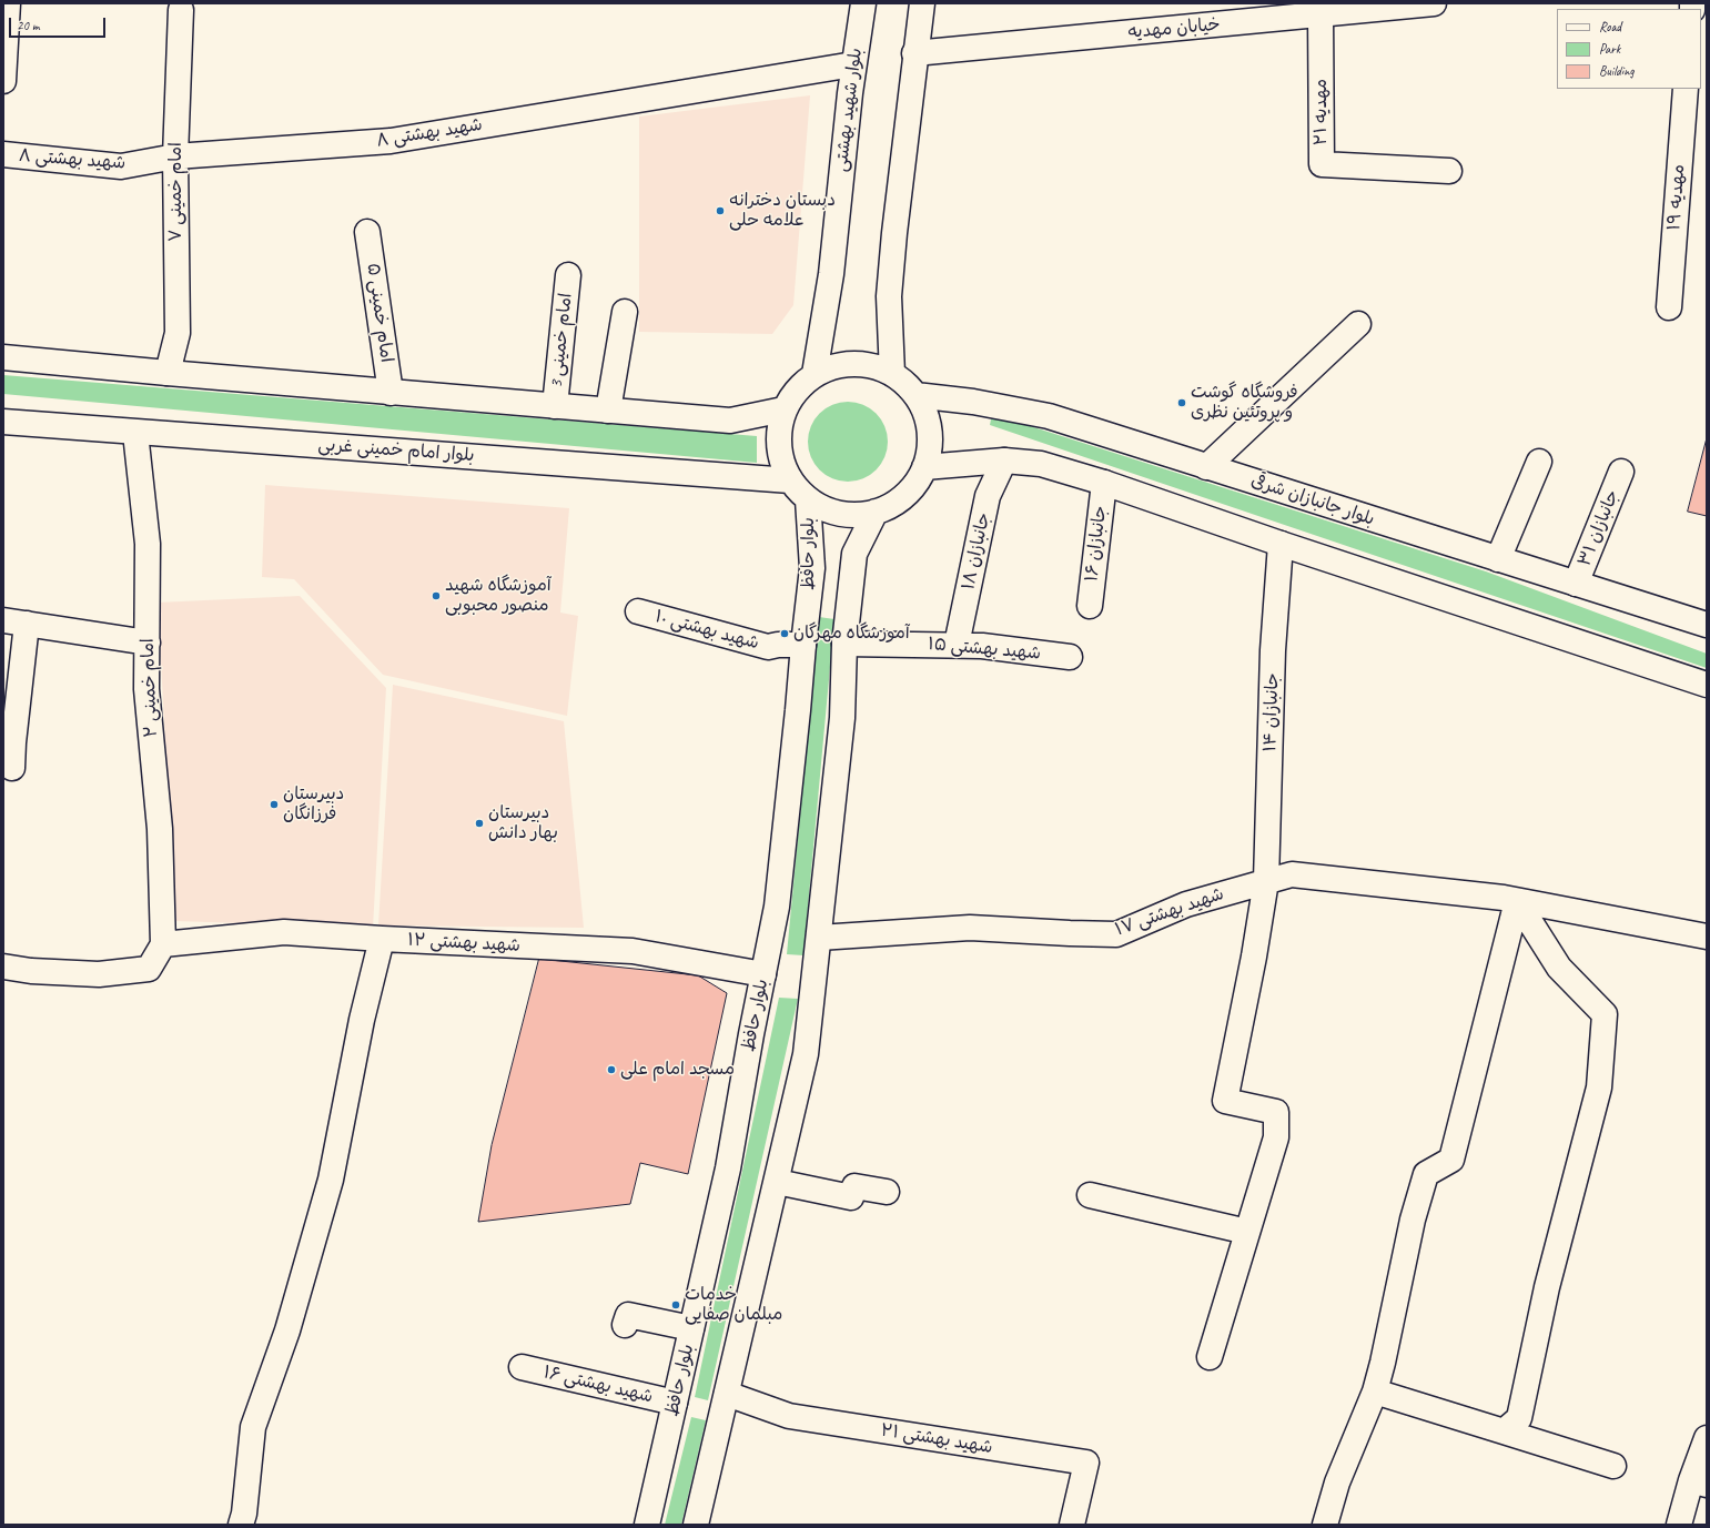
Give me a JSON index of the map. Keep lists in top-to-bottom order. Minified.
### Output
{"streets":{"street":["خیابان مهدیه","بلوار شهید بهشتی","مهدیه ۲۱","شهید بهشتی ۸","امام خمینی ۷","مهدیه ۱۹","امام خمینی ۵","امام خمینی 3","بلوار امام خمینی غربی","بلوار جانبازان شرقی","جانبازان ۳۱","جانبازان ۱۶","جانبازان ۱۸","بلوار حافظ","شهید بهشتی ۱۰","شهید بهشتی ۱۵","امام خمینی ۲","جانبازان ۱۴","شهید بهشتی ۱۷","شهید بهشتی ۱۲","شهید بهشتی ۱۶","شهید بهشتی ۲۱"]},"crossings":[["خیابان مهدیه","مهدیه ۲۱"],["بلوار شهید بهشتی","شهید بهشتی ۸"],["بلوار شهید بهشتی","بلوار امام خمینی غربی"],["بلوار شهید بهشتی","بلوار جانبازان شرقی"],["بلوار شهید بهشتی","بلوار حافظ"],["شهید بهشتی ۸","امام خمینی ۷"],["بلوار امام خمینی غربی","بلوار جانبازان شرقی"],["بلوار امام خمینی غربی","بلوار حافظ"],["بلوار امام خمینی غربی","امام خمینی ۲"],["بلوار جانبازان شرقی","جانبازان ۳۱"],["بلوار جانبازان شرقی","بلوار حافظ"],["جانبازان ۱۸","شهید بهشتی ۱۵"],["بلوار حافظ","شهید بهشتی ۱۰"],["بلوار حافظ","شهید بهشتی ۱۲"],["بلوار حافظ","شهید بهشتی ۱۶"],["امام خمینی ۲","شهید بهشتی ۱۲"],["جانبازان ۱۴","شهید بهشتی ۱۷"]],"places":["دبستان دخترانه علامه حلی","فروشگاه گوشت و پروتئین نظری","آموزشگاه شهید منصور محبوبی","آموزشگاه مهرگان","دبیرستان فرزانگان","دبیرستان بهار دانش","مسجد امام علی","خدمات مبلمان صفایی"],"legend":["Road","Park","Building"],"scale_bar":"20 m"}
